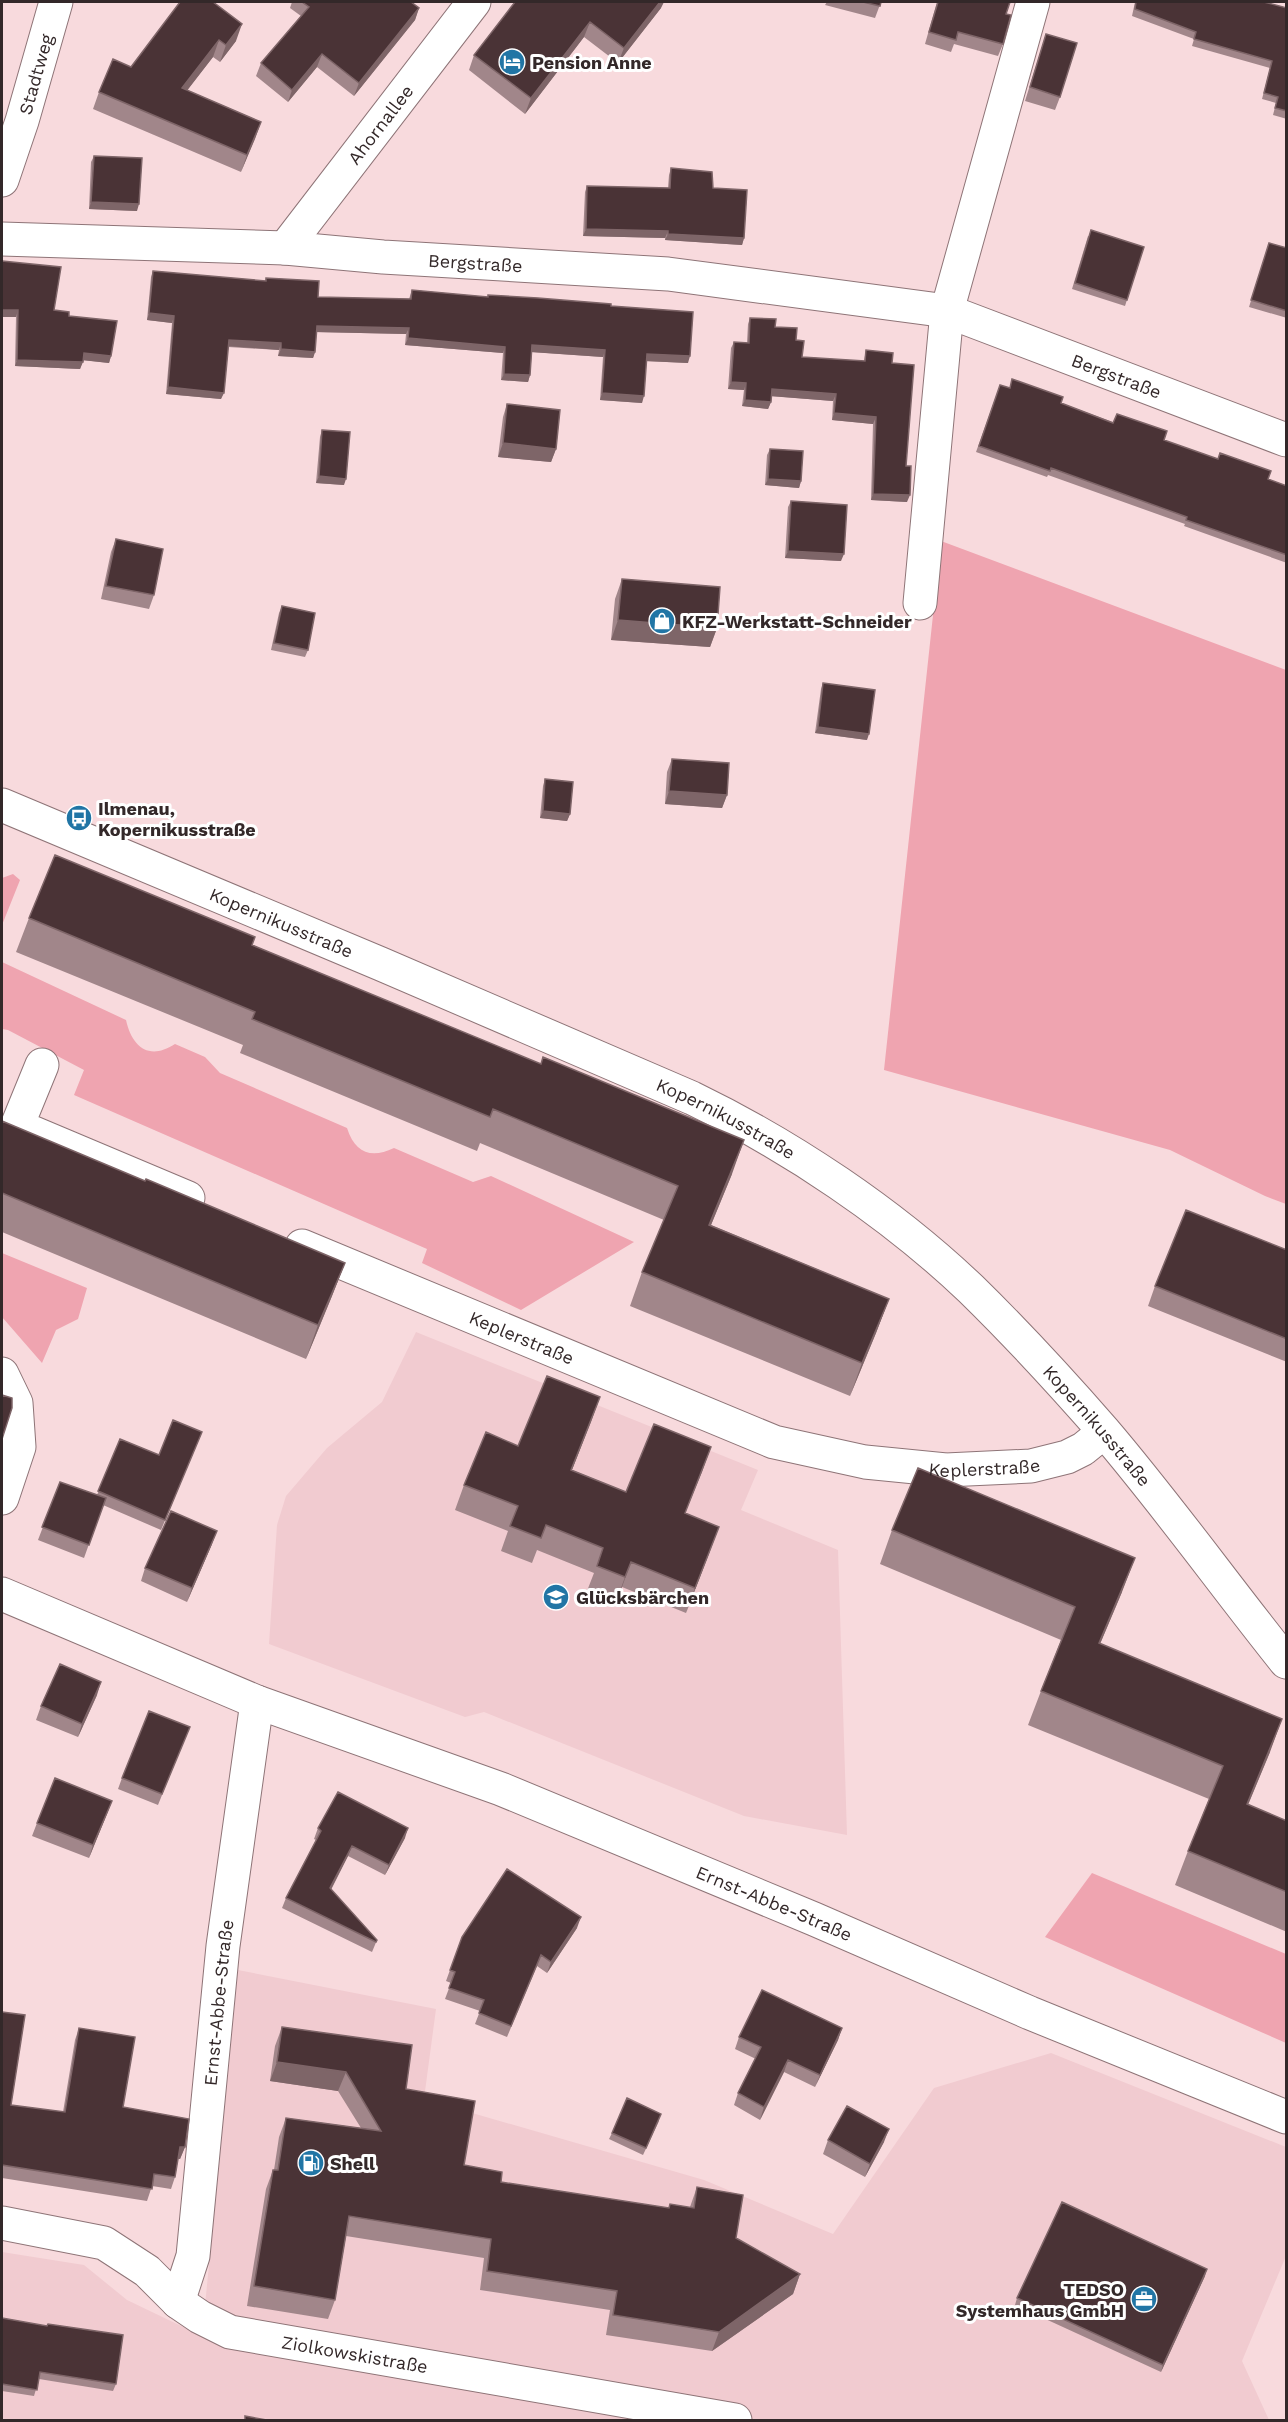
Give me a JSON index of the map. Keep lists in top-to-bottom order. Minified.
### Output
{"streets":{"street":["Stadtweg","Ahornallee","Bergstraße","Kopernikusstraße","Keplerstraße","Ernst-Abbe-Straße","Ziolkowskistraße"]},"crossings":[["Ahornallee","Bergstraße"],["Kopernikusstraße","Keplerstraße"],["Ernst-Abbe-Straße","Ziolkowskistraße"]],"places":{"hotel":["Pension Anne"],"shop":["KFZ-Werkstatt-Schneider"],"bus stop":["Ilmenau, Kopernikusstraße"],"school or university":["Glücksbärchen"],"fuel station":["Shell"],"office":["TEDSO Systemhaus GmbH"]}}
